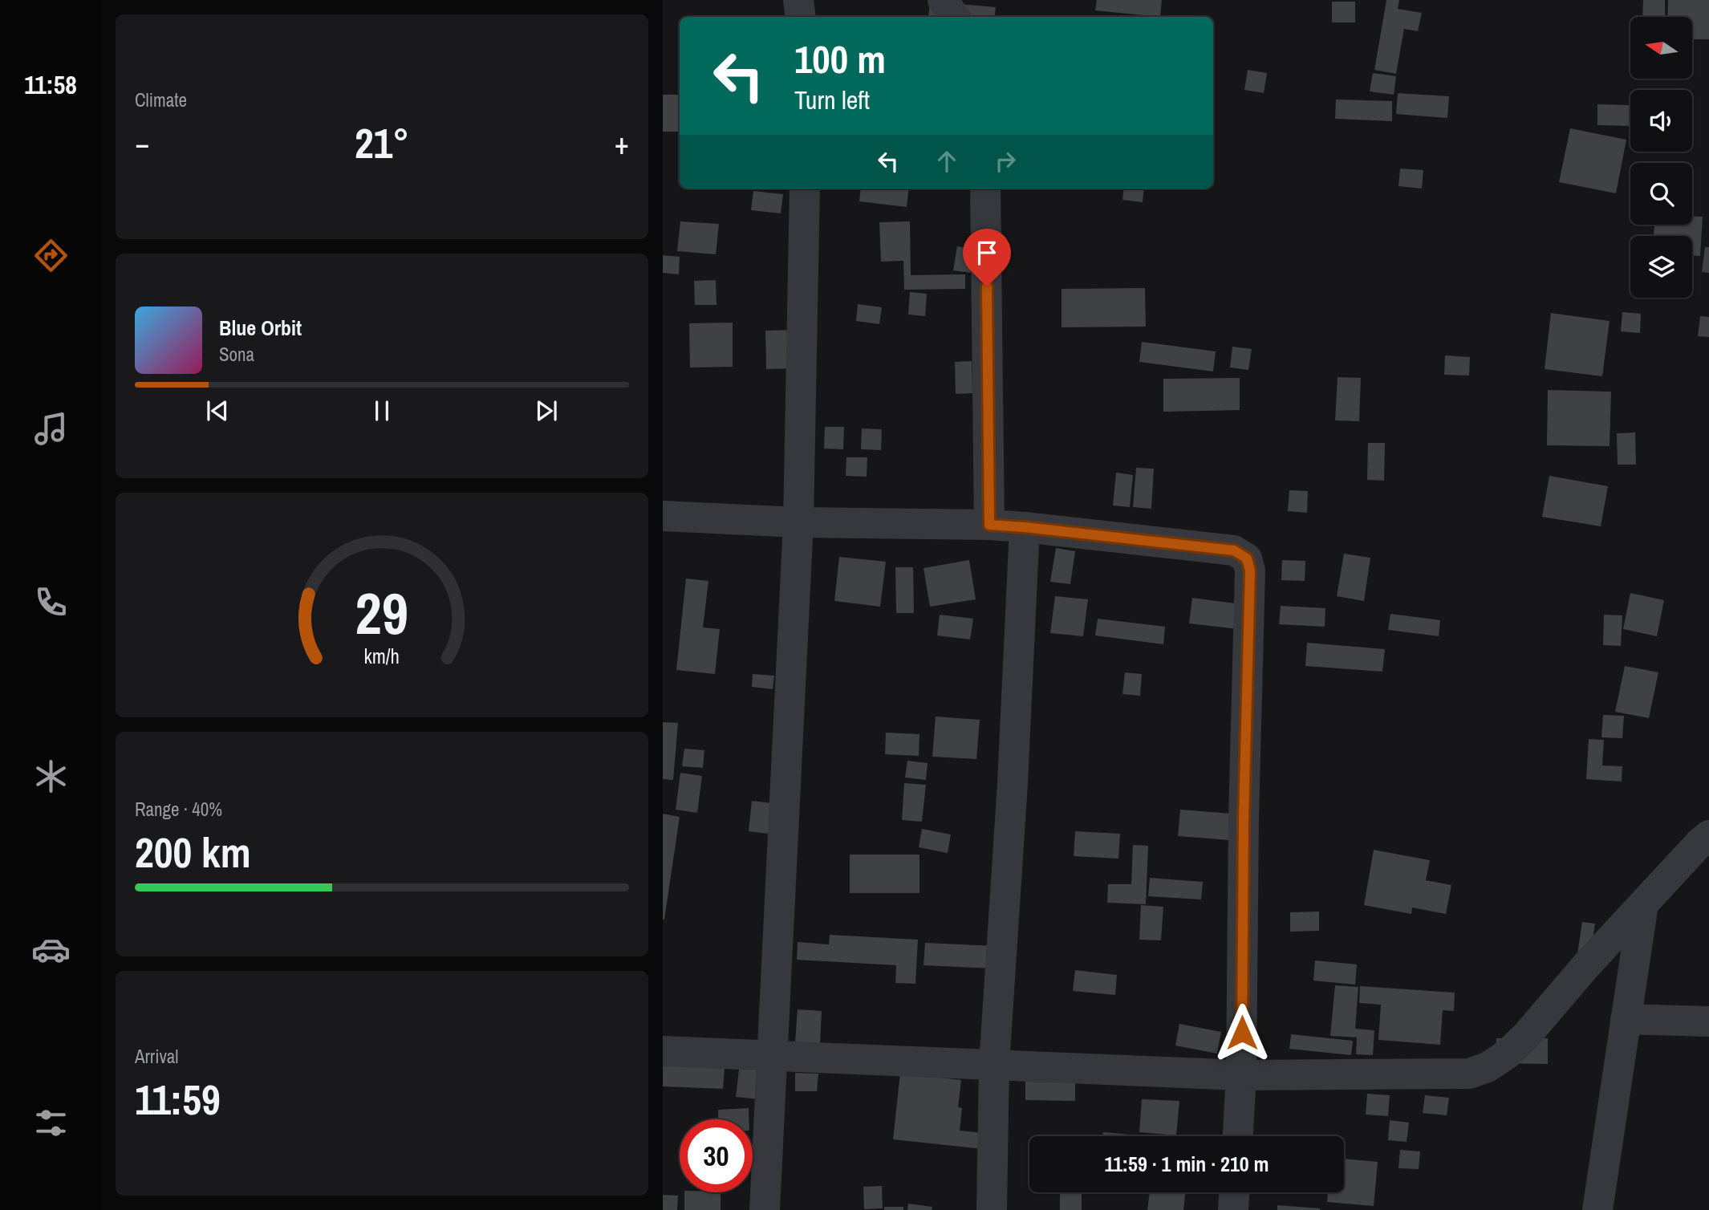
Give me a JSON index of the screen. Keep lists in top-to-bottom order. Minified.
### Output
{"north":"left","page":{"tabs":"11:58","tile":["Climate",["Range · 40%","200 km"],["Arrival","11:59"]],"turn":["100 m","Turn left"],"heat":["−","21°","+"],"song":["Blue Orbit","Sona"],"limit":"30","trip":"11:59 · 1 min · 210 m","gauge":["29","km/h"]}}
